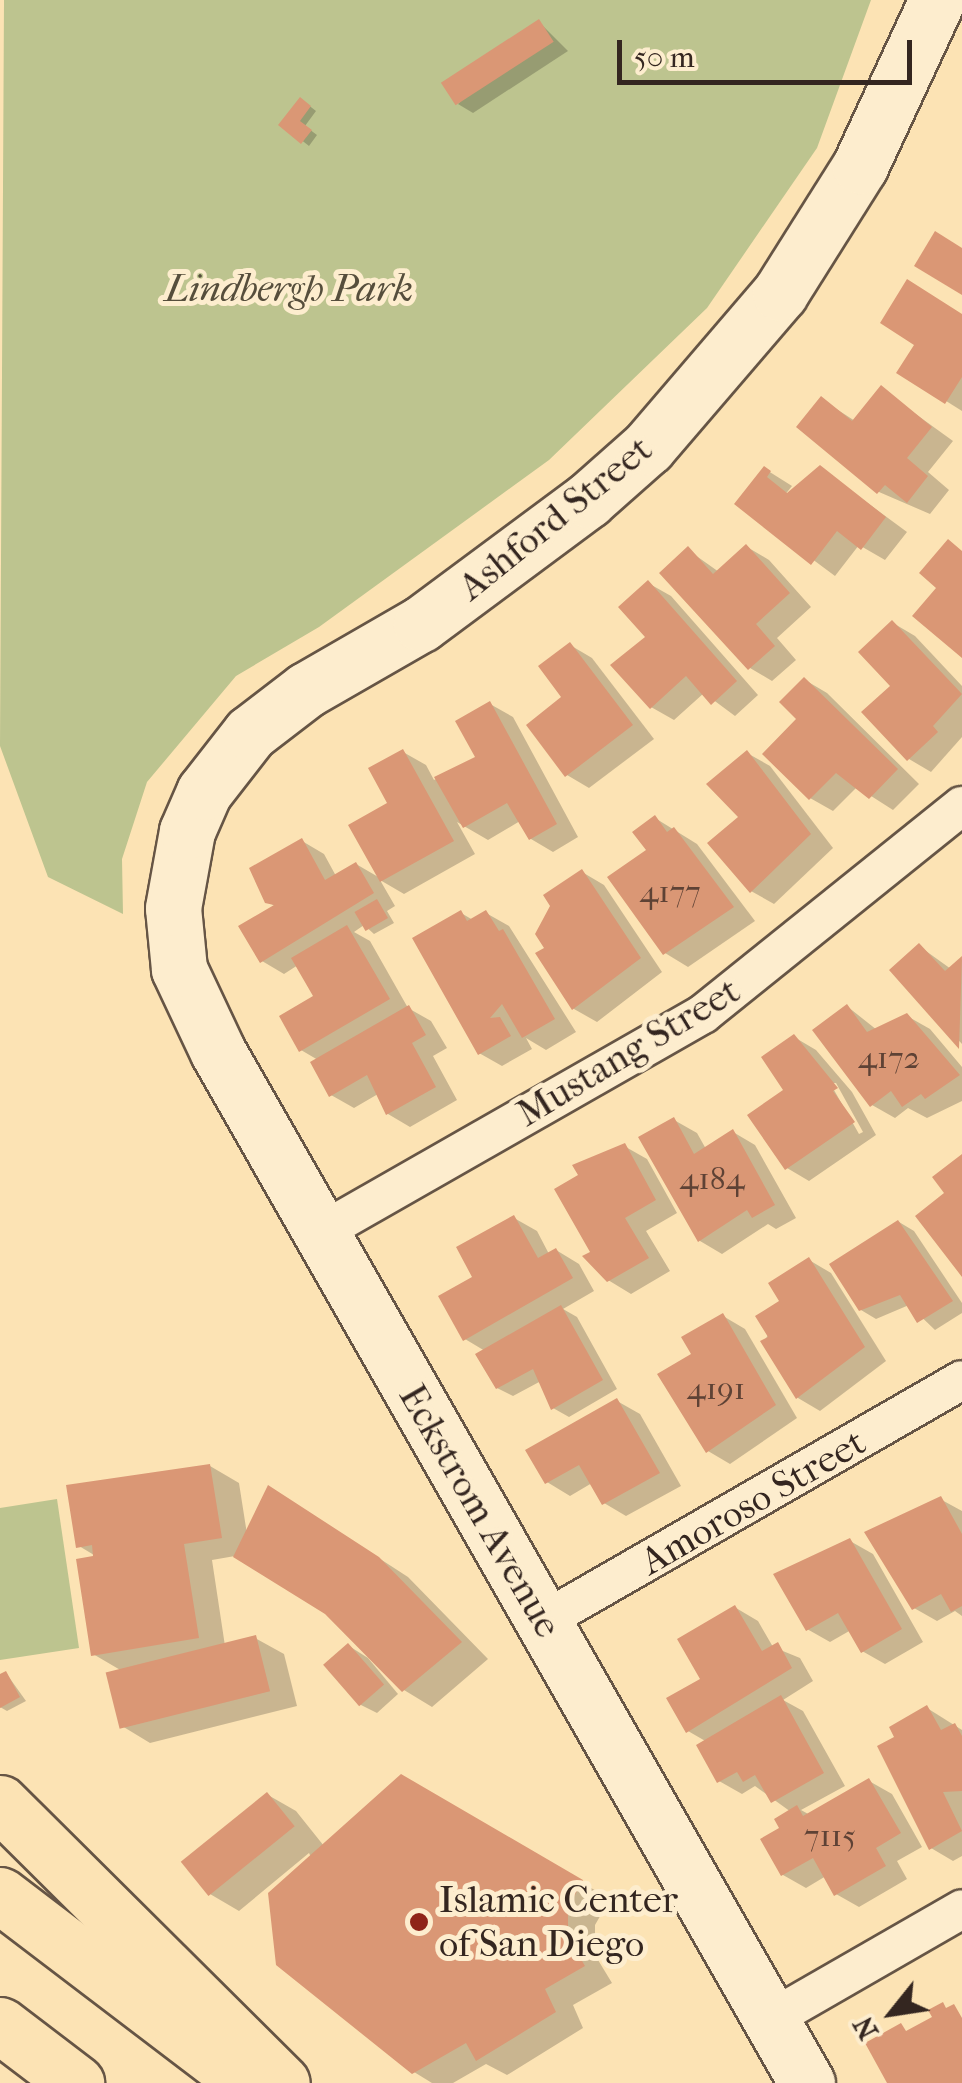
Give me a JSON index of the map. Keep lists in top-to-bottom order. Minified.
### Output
{"streets":{"street":["Ashford Street","Mustang Street","Amoroso Street","Eckstrom Avenue"]},"crossings":[["Ashford Street","Eckstrom Avenue"],["Mustang Street","Eckstrom Avenue"],["Amoroso Street","Eckstrom Avenue"]],"parks":["Lindbergh Park"],"places":["Islamic Center of San Diego"],"house_numbers":["4177","4172","4184","4191","7115"],"scale_bar":"50 m","north":"bottom left"}
